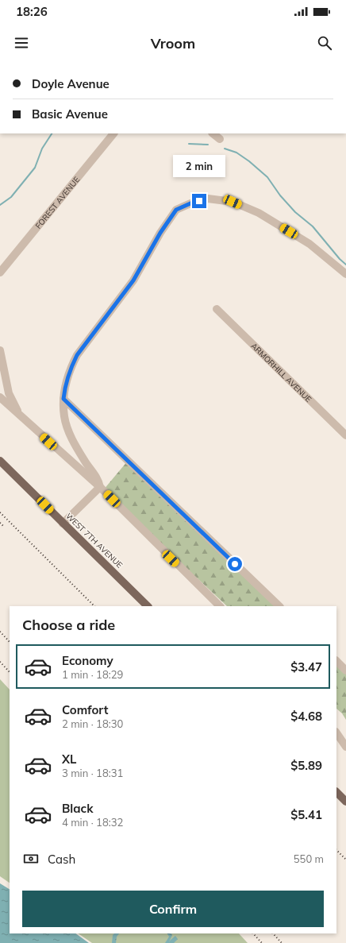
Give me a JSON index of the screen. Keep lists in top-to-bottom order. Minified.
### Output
{"streets":{"main road":["WEST 7TH AVENUE"],"street":["FOREST AVENUE","ARMORHILL AVENUE"]},"page":{"status":"18:26","header":"Vroom","banner":["Doyle Avenue","Basic Avenue"],"bubble":"2 min","heading":"Choose a ride","list":[{"name":"Economy","note":"1 min · 18:29","value":"$3.47"},{"name":"Comfort","note":"2 min · 18:30","value":"$4.68"},{"name":"XL","note":"3 min · 18:31","value":"$5.89"},{"name":"Black","note":"4 min · 18:32","value":"$5.41"}],"pay":["Cash","550 m"],"buttons":"Confirm"}}
